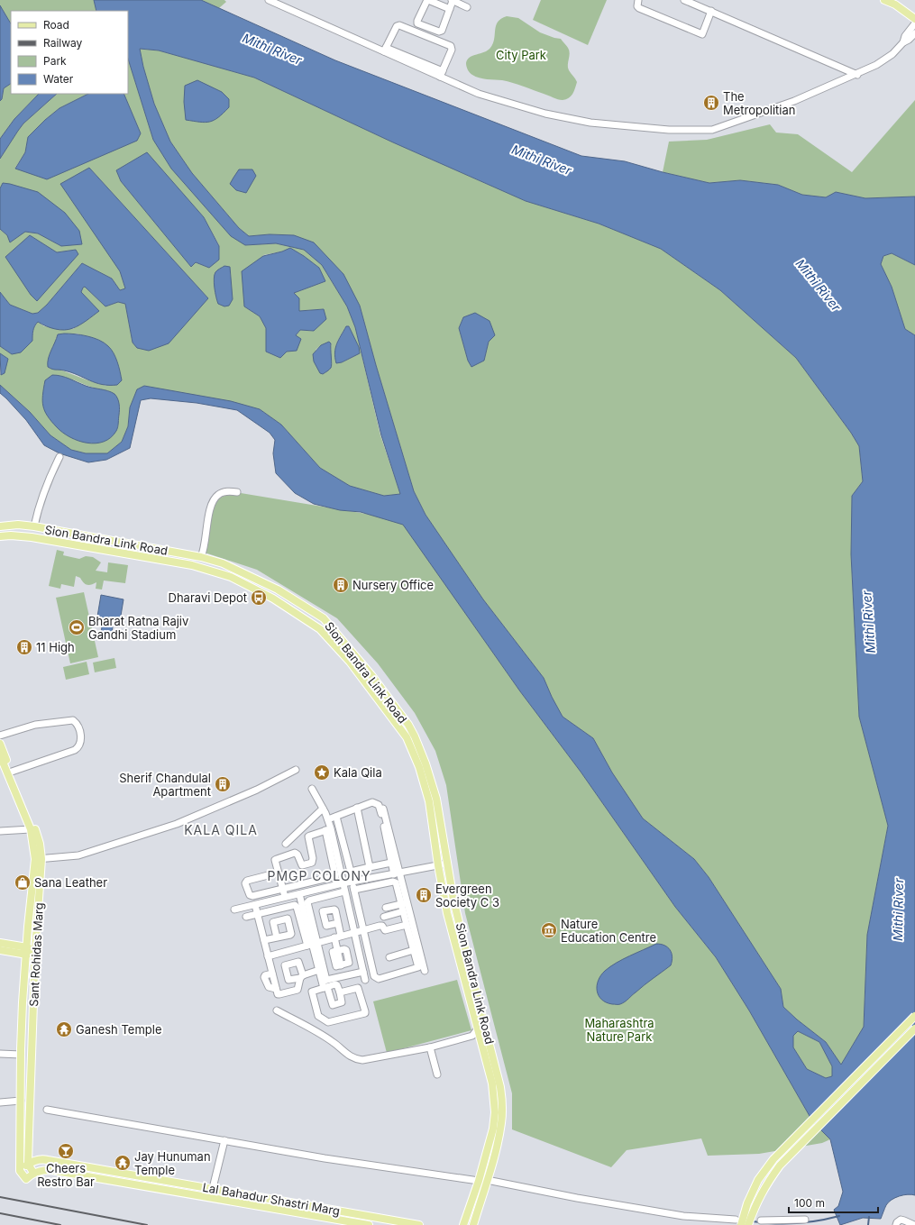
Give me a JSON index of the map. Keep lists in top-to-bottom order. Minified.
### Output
{"streets":{"main road":["Sion Bandra Link Road","Sant Rohidas Marg","Lal Bahadur Shastri Marg"]},"crossings":[["Sant Rohidas Marg","Lal Bahadur Shastri Marg"]],"districts":["KALA QILA","PMGP COLONY"],"water":["Mithi River"],"parks":["City Park","Maharashtra Nature Park"],"places":{"building":["The Metropolitian","Nursery Office","11 High","Sherif Chandulal Apartment","Evergreen Society C 3"],"bus stop":["Dharavi Depot"],"sports":["Bharat Ratna Rajiv Gandhi Stadium"],"place":["Kala Qila"],"shop":["Sana Leather"],"museum":["Nature Education Centre"],"temple":["Ganesh Temple","Jay Hunuman Temple"],"bar":["Cheers Restro Bar"]},"legend":["Road","Railway","Park","Water"],"scale_bar":"100 m"}
